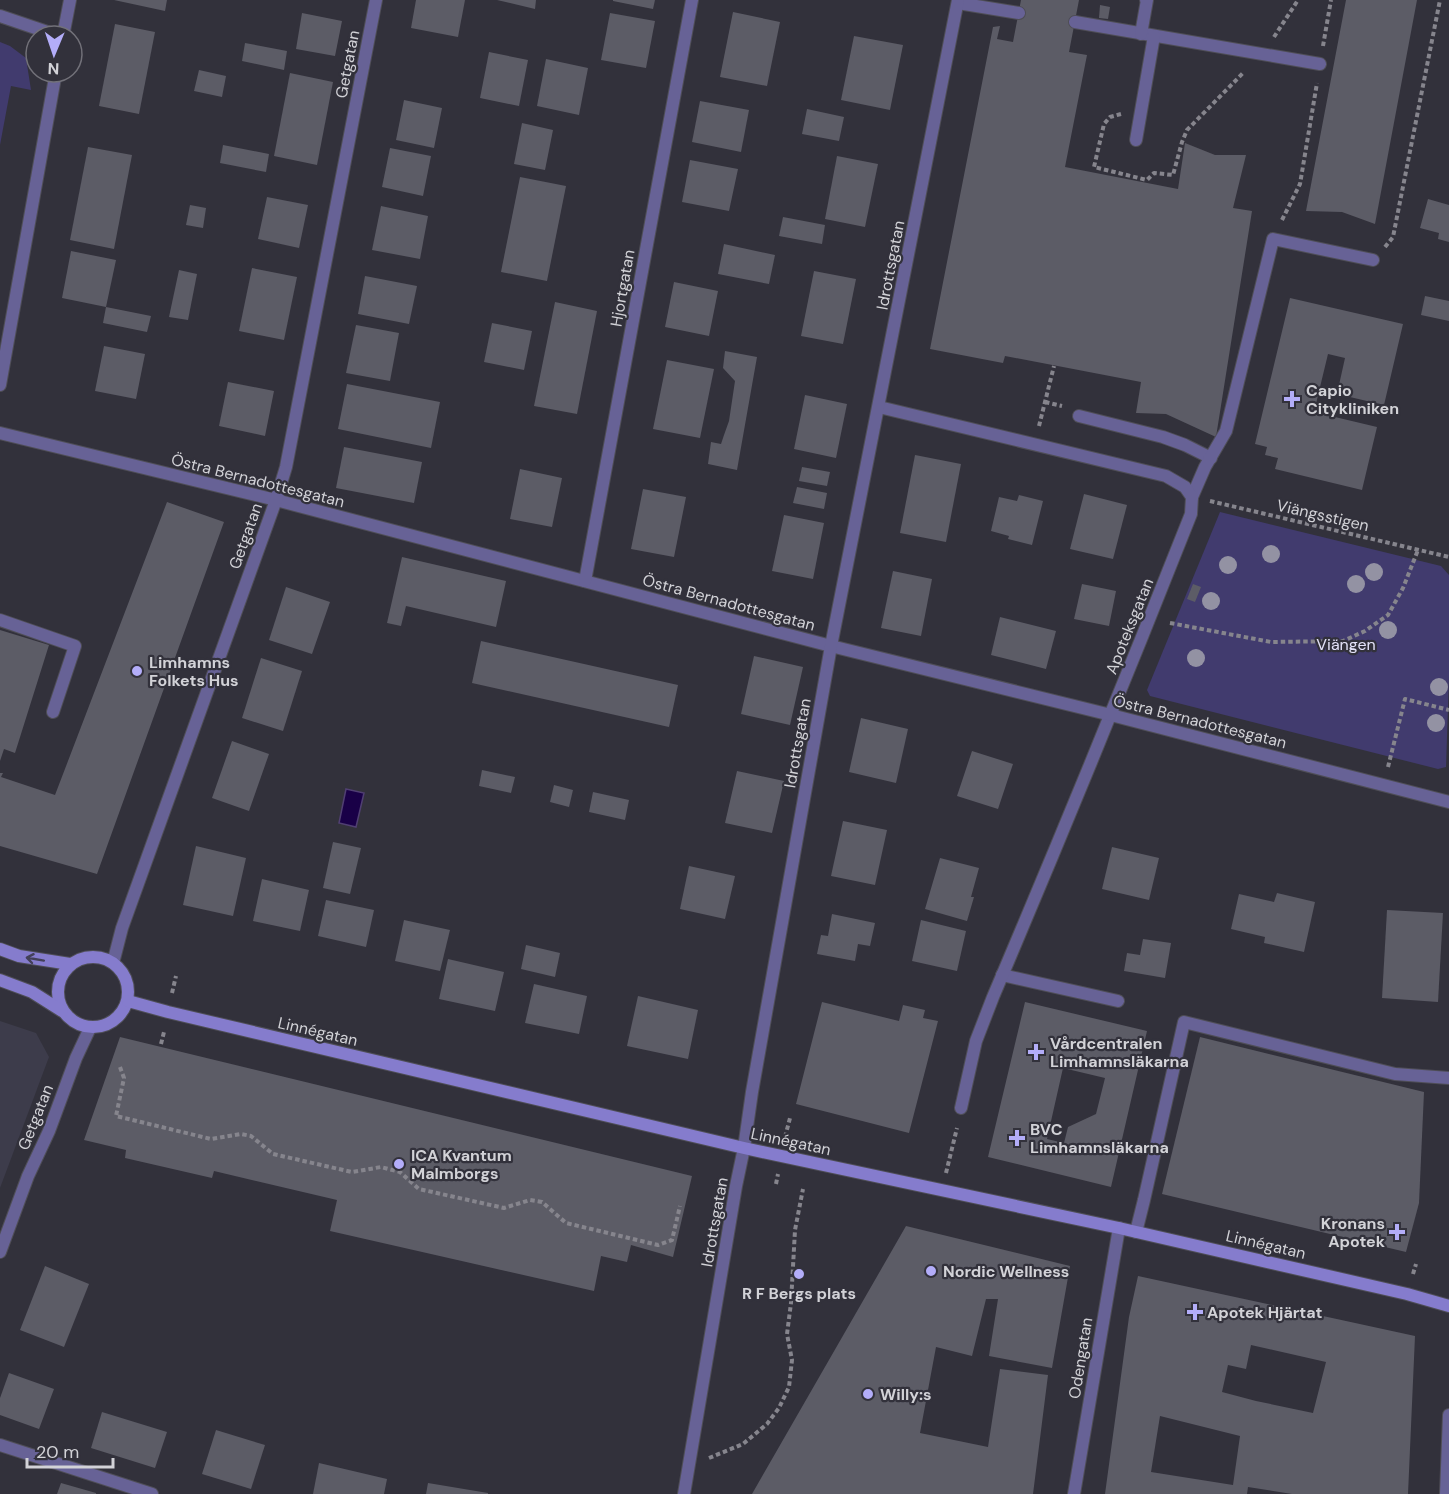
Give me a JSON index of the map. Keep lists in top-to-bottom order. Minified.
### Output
{"streets":{"street":["Getgatan","Idrottsgatan","Hjortgatan","Östra Bernadottesgatan","Apoteksgatan","Linnégatan","Odengatan"],"path":["Viängsstigen"]},"crossings":[["Getgatan","Östra Bernadottesgatan"],["Getgatan","Linnégatan"],["Idrottsgatan","Östra Bernadottesgatan"],["Idrottsgatan","Linnégatan"],["Hjortgatan","Östra Bernadottesgatan"],["Östra Bernadottesgatan","Apoteksgatan"],["Viängsstigen","Apoteksgatan"],["Linnégatan","Odengatan"]],"parks":["Viängen"],"places":{"health":["Capio Citykliniken","Vårdcentralen Limhamnsläkarna","BVC Limhamnsläkarna","Kronans Apotek","Apotek Hjärtat"],"other":["Limhamns Folkets Hus","ICA Kvantum Malmborgs","Nordic Wellness","R F Bergs plats","Willy:s"]},"scale_bar":"20 m","north":"bottom"}
